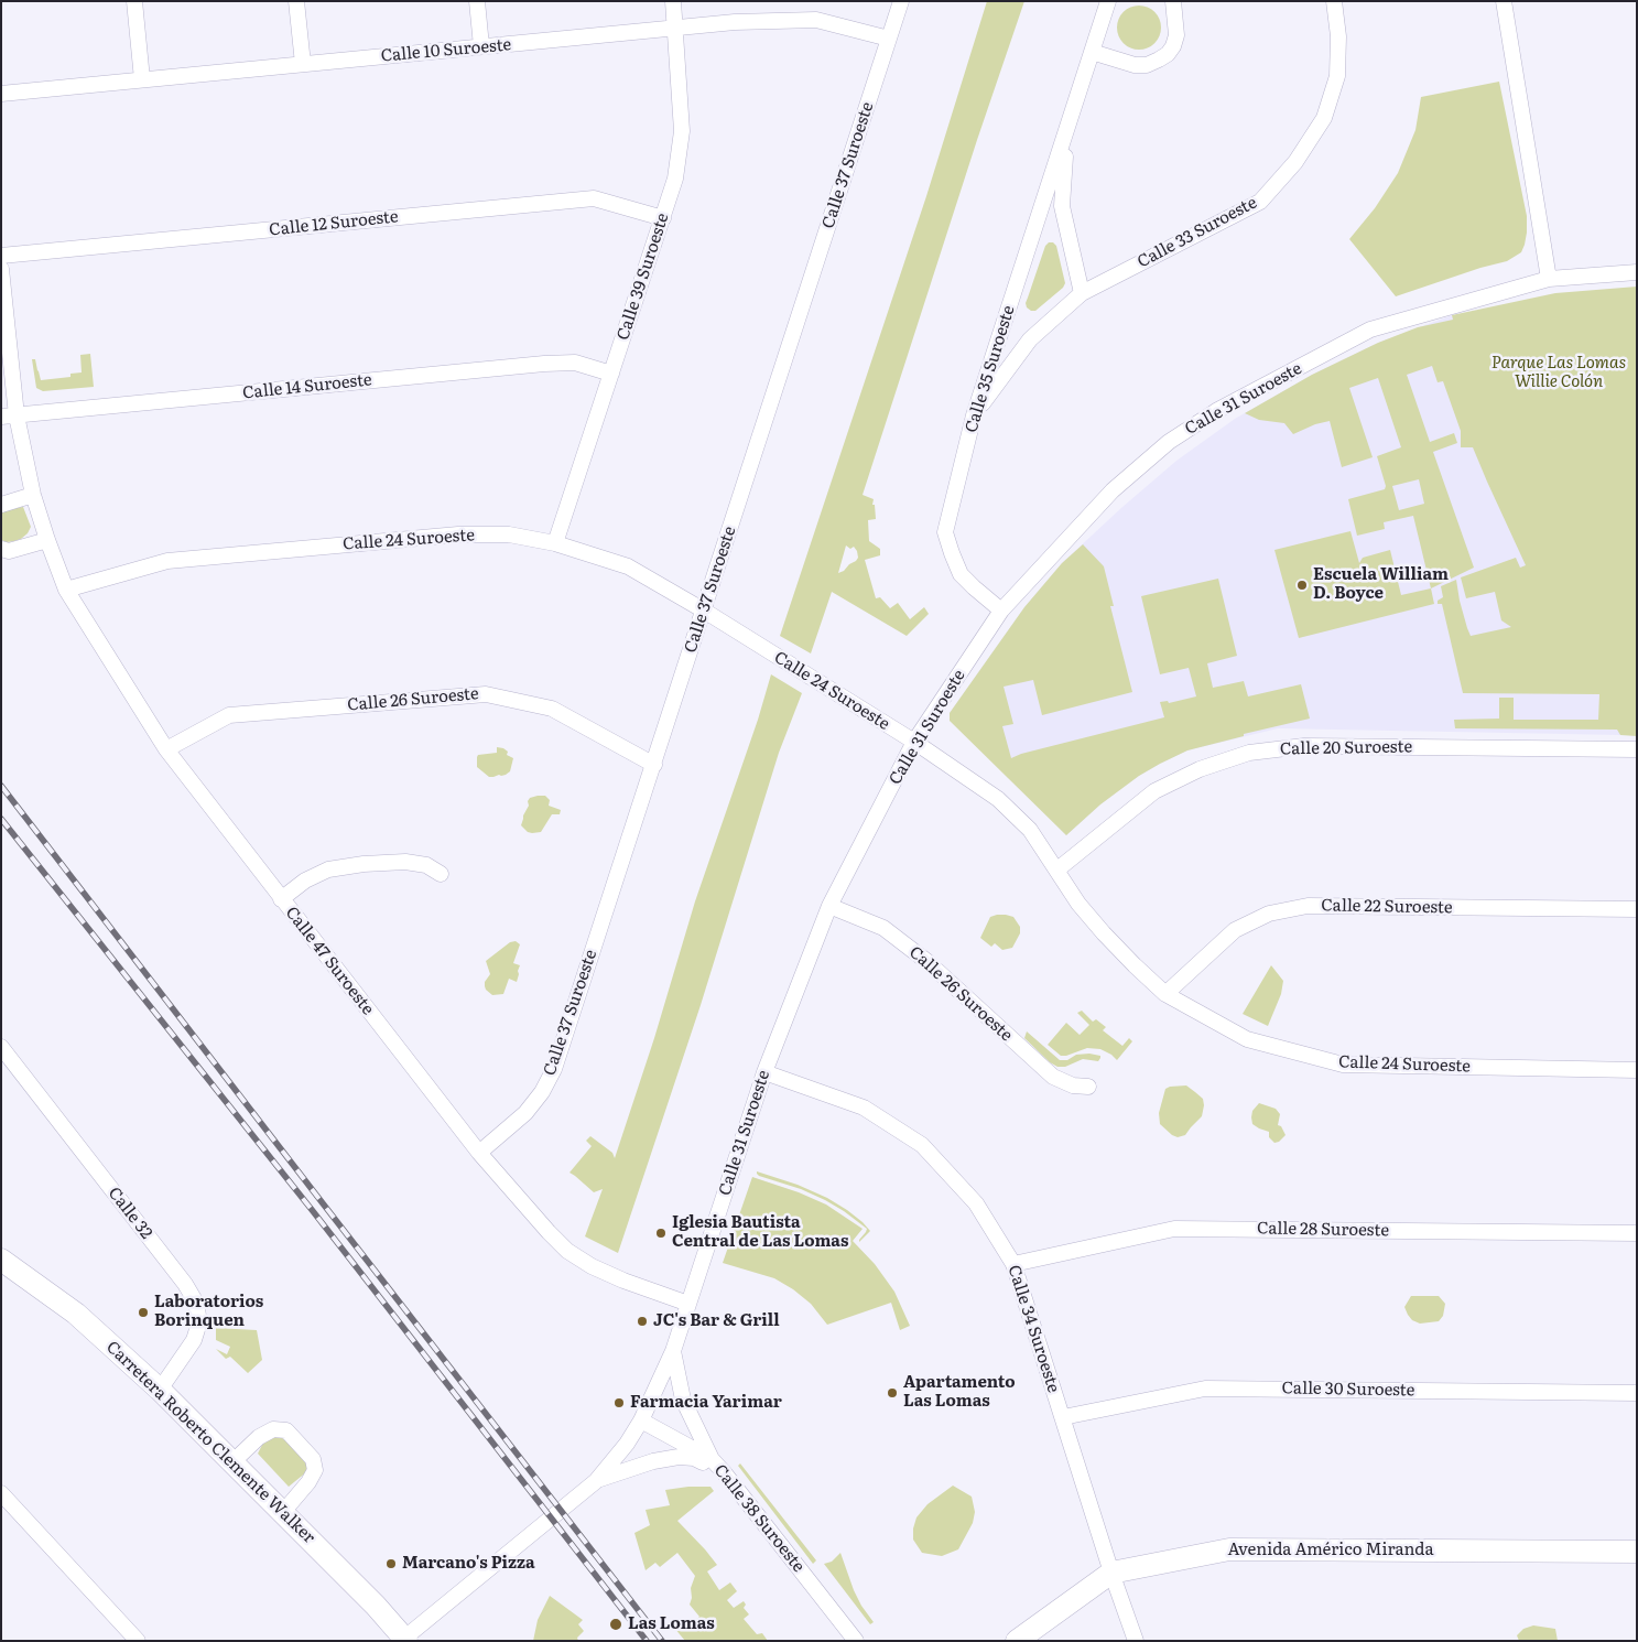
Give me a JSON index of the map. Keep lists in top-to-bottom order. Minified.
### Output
{"streets":{"street":["Calle 10 Suroeste","Calle 37 Suroeste","Calle 12 Suroeste","Calle 33 Suroeste","Calle 39 Suroeste","Calle 35 Suroeste","Calle 14 Suroeste","Calle 31 Suroeste","Calle 24 Suroeste","Calle 26 Suroeste","Calle 20 Suroeste","Calle 22 Suroeste","Calle 47 Suroeste","Calle 32","Calle 28 Suroeste","Calle 34 Suroeste","Calle 30 Suroeste","Carretera Roberto Clemente Walker","Calle 38 Suroeste","Avenida Américo Miranda"]},"crossings":[["Calle 10 Suroeste","Calle 37 Suroeste"],["Calle 10 Suroeste","Calle 39 Suroeste"],["Calle 37 Suroeste","Calle 24 Suroeste"],["Calle 37 Suroeste","Calle 26 Suroeste"],["Calle 37 Suroeste","Calle 47 Suroeste"],["Calle 12 Suroeste","Calle 39 Suroeste"],["Calle 33 Suroeste","Calle 35 Suroeste"],["Calle 39 Suroeste","Calle 14 Suroeste"],["Calle 39 Suroeste","Calle 24 Suroeste"],["Calle 35 Suroeste","Calle 31 Suroeste"],["Calle 14 Suroeste","Calle 47 Suroeste"],["Calle 31 Suroeste","Calle 24 Suroeste"],["Calle 31 Suroeste","Calle 26 Suroeste"],["Calle 31 Suroeste","Calle 47 Suroeste"],["Calle 31 Suroeste","Calle 34 Suroeste"],["Calle 31 Suroeste","Carretera Roberto Clemente Walker"],["Calle 31 Suroeste","Calle 38 Suroeste"],["Calle 24 Suroeste","Calle 20 Suroeste"],["Calle 24 Suroeste","Calle 22 Suroeste"],["Calle 24 Suroeste","Calle 47 Suroeste"],["Calle 26 Suroeste","Calle 47 Suroeste"],["Calle 32","Carretera Roberto Clemente Walker"],["Calle 28 Suroeste","Calle 34 Suroeste"],["Calle 34 Suroeste","Calle 30 Suroeste"],["Calle 34 Suroeste","Avenida Américo Miranda"]],"parks":["Parque Las Lomas Willie Colón"],"places":["Escuela William D. Boyce","Iglesia Bautista Central de Las Lomas","Laboratorios Borinquen","JC's Bar & Grill","Apartamento Las Lomas","Farmacia Yarimar","Marcano's Pizza","Las Lomas"]}
